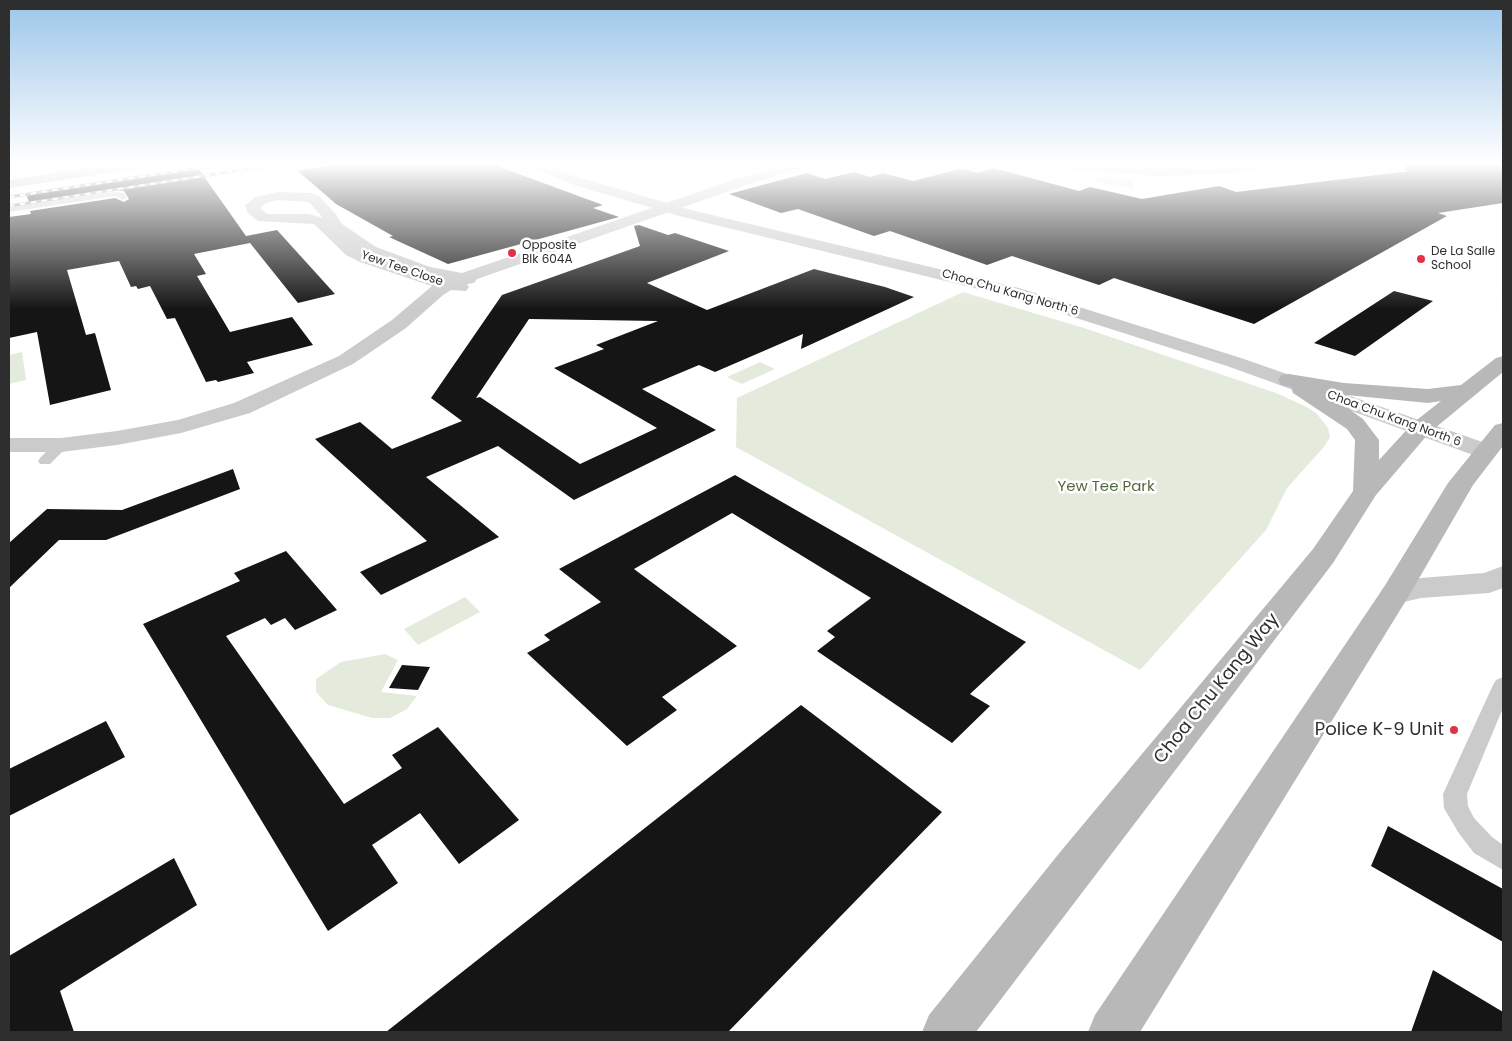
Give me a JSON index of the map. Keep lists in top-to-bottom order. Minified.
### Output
{"streets":{"main road":["Choa Chu Kang Way"],"street":["Yew Tee Close","Choa Chu Kang North 6"]},"crossings":[["Choa Chu Kang North 6","Choa Chu Kang Way"]],"parks":["Yew Tee Park"],"places":["Opposite Blk 604A","De La Salle School","Police K-9 Unit"]}
